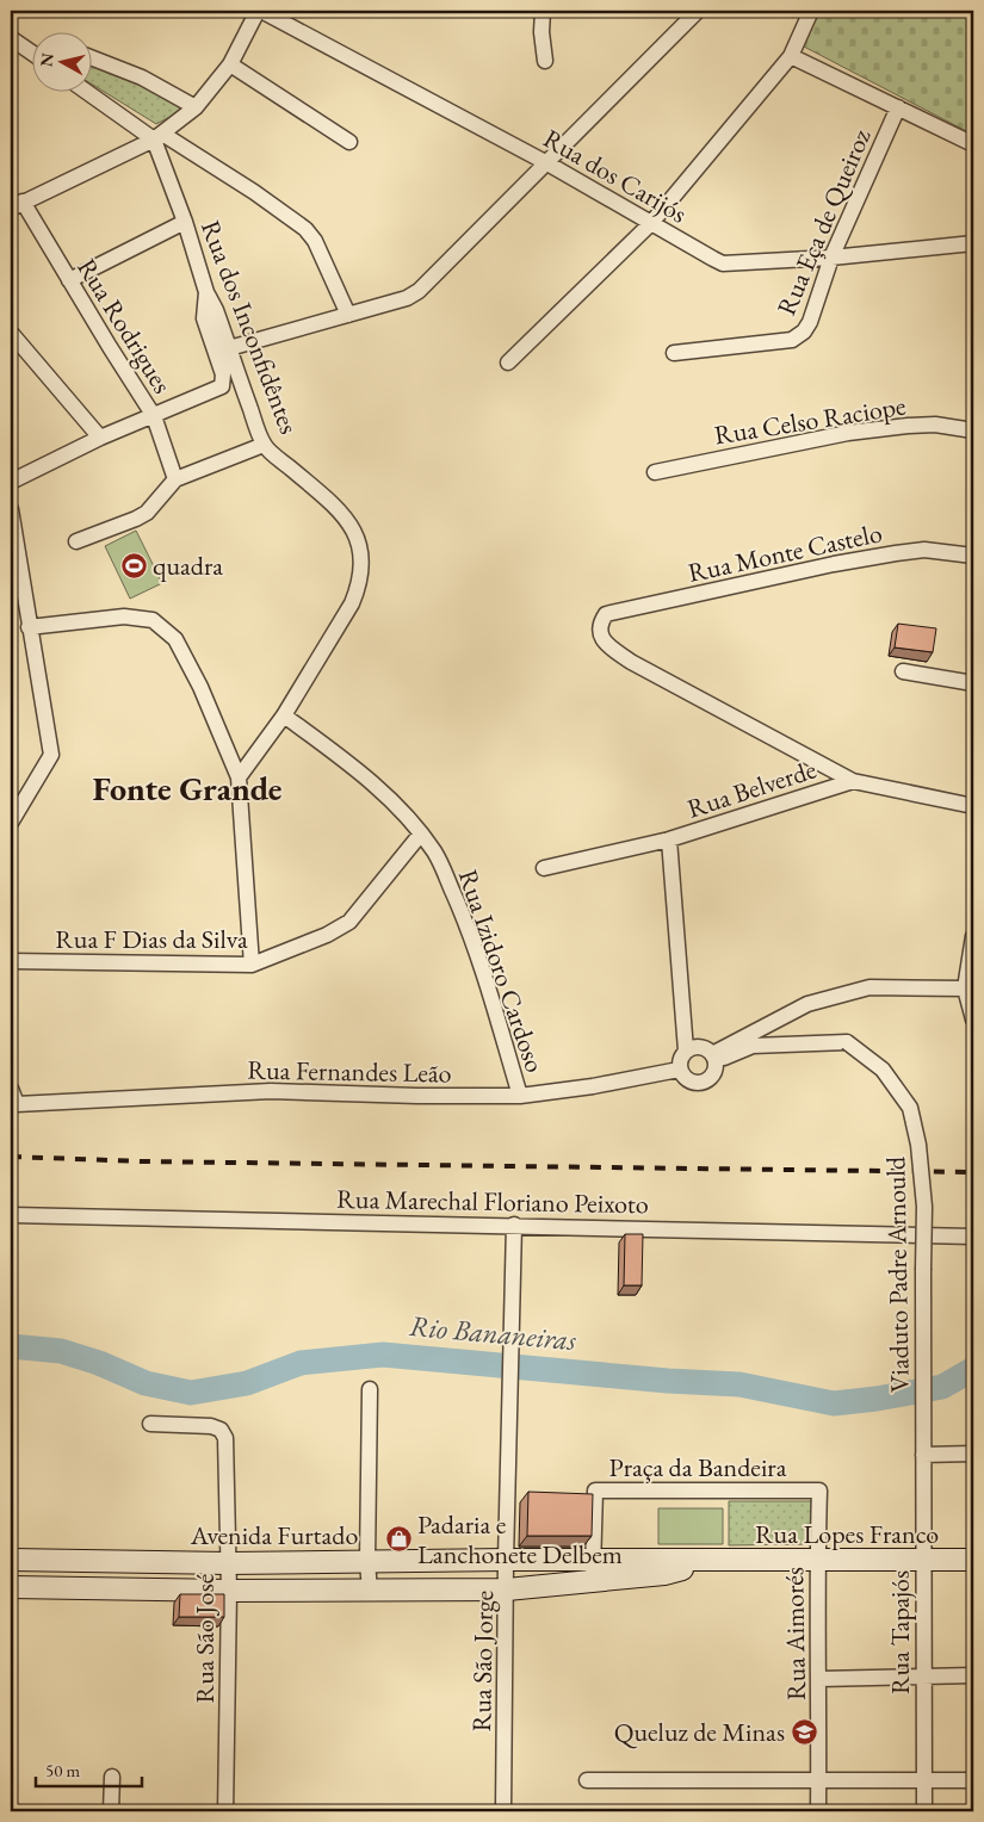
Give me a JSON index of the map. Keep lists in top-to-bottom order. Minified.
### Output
{"streets":{"street":["Rua dos Carijós","Rua Eça de Queiroz","Rua Rodrigues","Rua dos Inconfidêntes","Rua Celso Raciope","Rua Monte Castelo","Rua Belverde","Rua F Dias da Silva","Rua Izidoro Cardoso","Rua Fernandes Leão","Rua Marechal Floriano Peixoto","Viaduto Padre Arnould","Praça da Bandeira","Rua Lopes Franco","Avenida Furtado","Rua Tapajós","Rua Aimorés","Rua São José","Rua São Jorge"]},"crossings":[["Rua dos Carijós","Rua Eça de Queiroz"],["Rua dos Inconfidêntes","Rua Izidoro Cardoso"],["Rua Monte Castelo","Rua Belverde"],["Rua F Dias da Silva","Rua Izidoro Cardoso"],["Rua Izidoro Cardoso","Rua Fernandes Leão"],["Rua Fernandes Leão","Viaduto Padre Arnould"],["Rua Marechal Floriano Peixoto","Rua São Jorge"],["Viaduto Padre Arnould","Rua Tapajós"],["Praça da Bandeira","Avenida Furtado"],["Praça da Bandeira","Rua Aimorés"],["Rua Lopes Franco","Avenida Furtado"],["Rua Lopes Franco","Rua Tapajós"],["Rua Lopes Franco","Rua Aimorés"],["Avenida Furtado","Rua São José"],["Avenida Furtado","Rua São Jorge"]],"districts":["Fonte Grande"],"water":["Rio Bananeiras"],"places":{"sports":["quadra"],"shop":["Padaria e Lanchonete Delbem"],"school or university":["Queluz de Minas"]},"scale_bar":"50 m","north":"left"}
